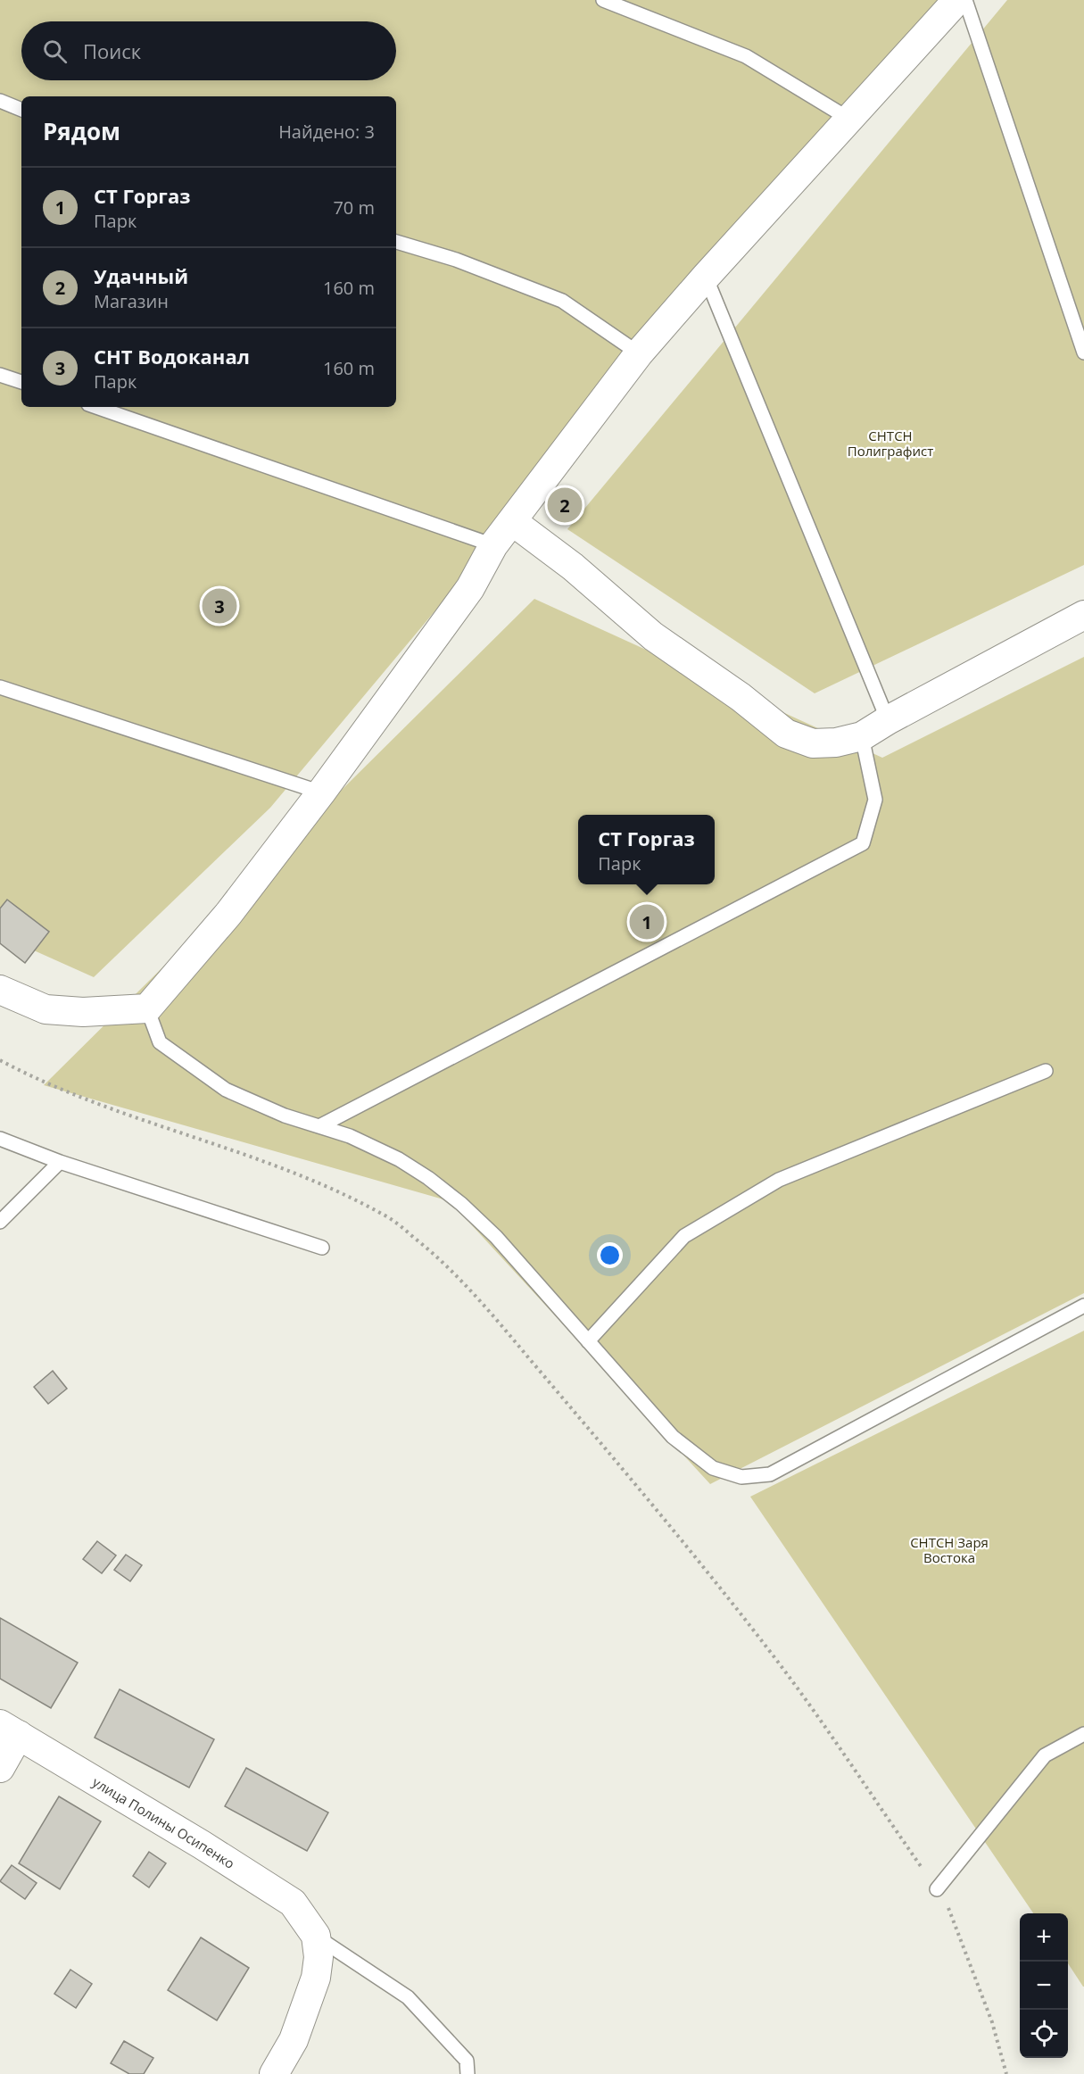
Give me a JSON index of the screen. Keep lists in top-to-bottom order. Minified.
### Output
{"streets":{"street":["улица Полины Осипенко"]},"parks":["СНТСН Полиграфист","СНТСН Заря Востока"],"page":{"search":"Поиск","heading":["Рядом","Найдено: 3"],"list":[{"mark":"1","name":"СТ Горгаз","note":"Парк","value":"70 m"},{"mark":"2","name":"Удачный","note":"Магазин","value":"160 m"},{"mark":"3","name":"СНТ Водоканал","note":"Парк","value":"160 m"}],"pins":["2","3","1"],"popup":["СТ Горгаз","Парк"],"map_buttons":["+","−"]}}
